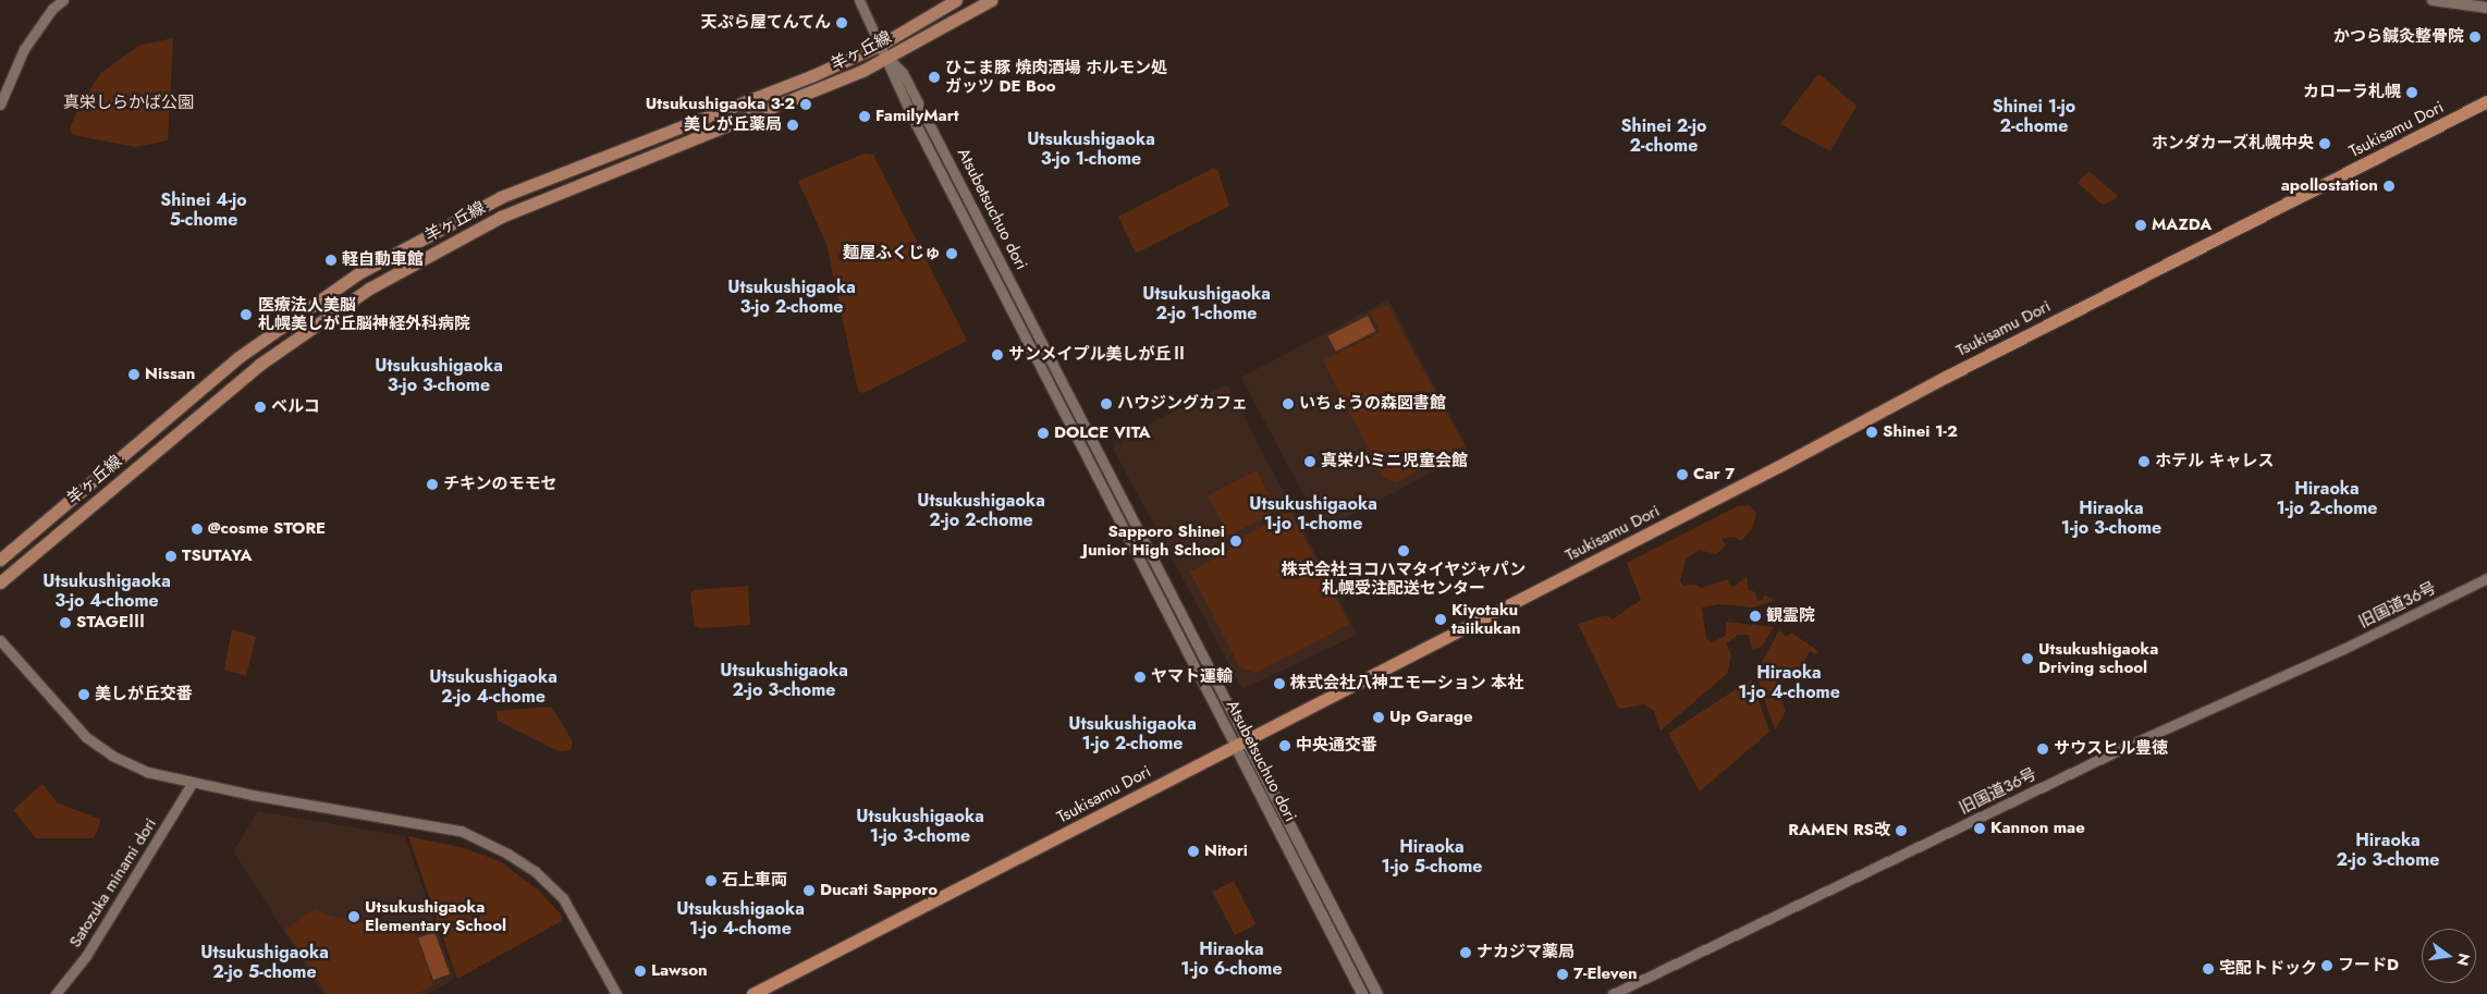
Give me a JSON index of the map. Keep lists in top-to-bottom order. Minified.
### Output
{"streets":{"highway":["Tsukisamu Dori"],"main road":["羊ヶ丘線","Atsubetsuchuo dori"],"street":["旧国道36号","Satozuka minami dori"]},"crossings":[["羊ヶ丘線","Atsubetsuchuo dori"],["Tsukisamu Dori","Atsubetsuchuo dori"]],"districts":["Shinei 1-jo 2-chome","Shinei 2-jo 2-chome","Utsukushigaoka 3-jo 1-chome","Shinei 4-jo 5-chome","Utsukushigaoka 3-jo 2-chome","Utsukushigaoka 2-jo 1-chome","Utsukushigaoka 3-jo 3-chome","Hiraoka 1-jo 2-chome","Utsukushigaoka 2-jo 2-chome","Utsukushigaoka 1-jo 1-chome","Hiraoka 1-jo 3-chome","Utsukushigaoka 3-jo 4-chome","Utsukushigaoka 2-jo 3-chome","Hiraoka 1-jo 4-chome","Utsukushigaoka 2-jo 4-chome","Utsukushigaoka 1-jo 2-chome","Utsukushigaoka 1-jo 3-chome","Hiraoka 2-jo 3-chome","Hiraoka 1-jo 5-chome","Utsukushigaoka 1-jo 4-chome","Hiraoka 1-jo 6-chome","Utsukushigaoka 2-jo 5-chome"],"parks":["真栄しらかば公園"],"places":["天ぷら屋てんてん","かつら鍼灸整骨院","ひこま豚 焼肉酒場 ホルモン処 ガッツ DE Boo","カローラ札幌","Utsukushigaoka 3-2","FamilyMart","美しが丘薬局","ホンダカーズ札幌中央","apollostation","MAZDA","麺屋ふくじゅ","軽自動車館","医療法人美脳 札幌美しが丘脳神経外科病院","サンメイプル美しが丘Ⅱ","Nissan","ハウジングカフェ","いちょうの森図書館","ベルコ","Shinei 1-2","DOLCE VITA","真栄小ミニ児童会館","ホテル キャレス","Car 7","チキンのモモセ","@cosme STORE","Sapporo Shinei Junior High School","株式会社ヨコハマタイヤジャパン 札幌受注配送センター","TSUTAYA","観霊院","Kiyotaku taiikukan","STAGEⅢ","Utsukushigaoka Driving school","ヤマト運輸","株式会社八神エモーション 本社","美しが丘交番","Up Garage","中央通交番","サウスヒル豊徳","Kannon mae","RAMEN RS改","Nitori","石上車両","Ducati Sapporo","Utsukushigaoka Elementary School","ナカジマ薬局","フードD","宅配トドック","Lawson","7-Eleven"],"north":"right"}
